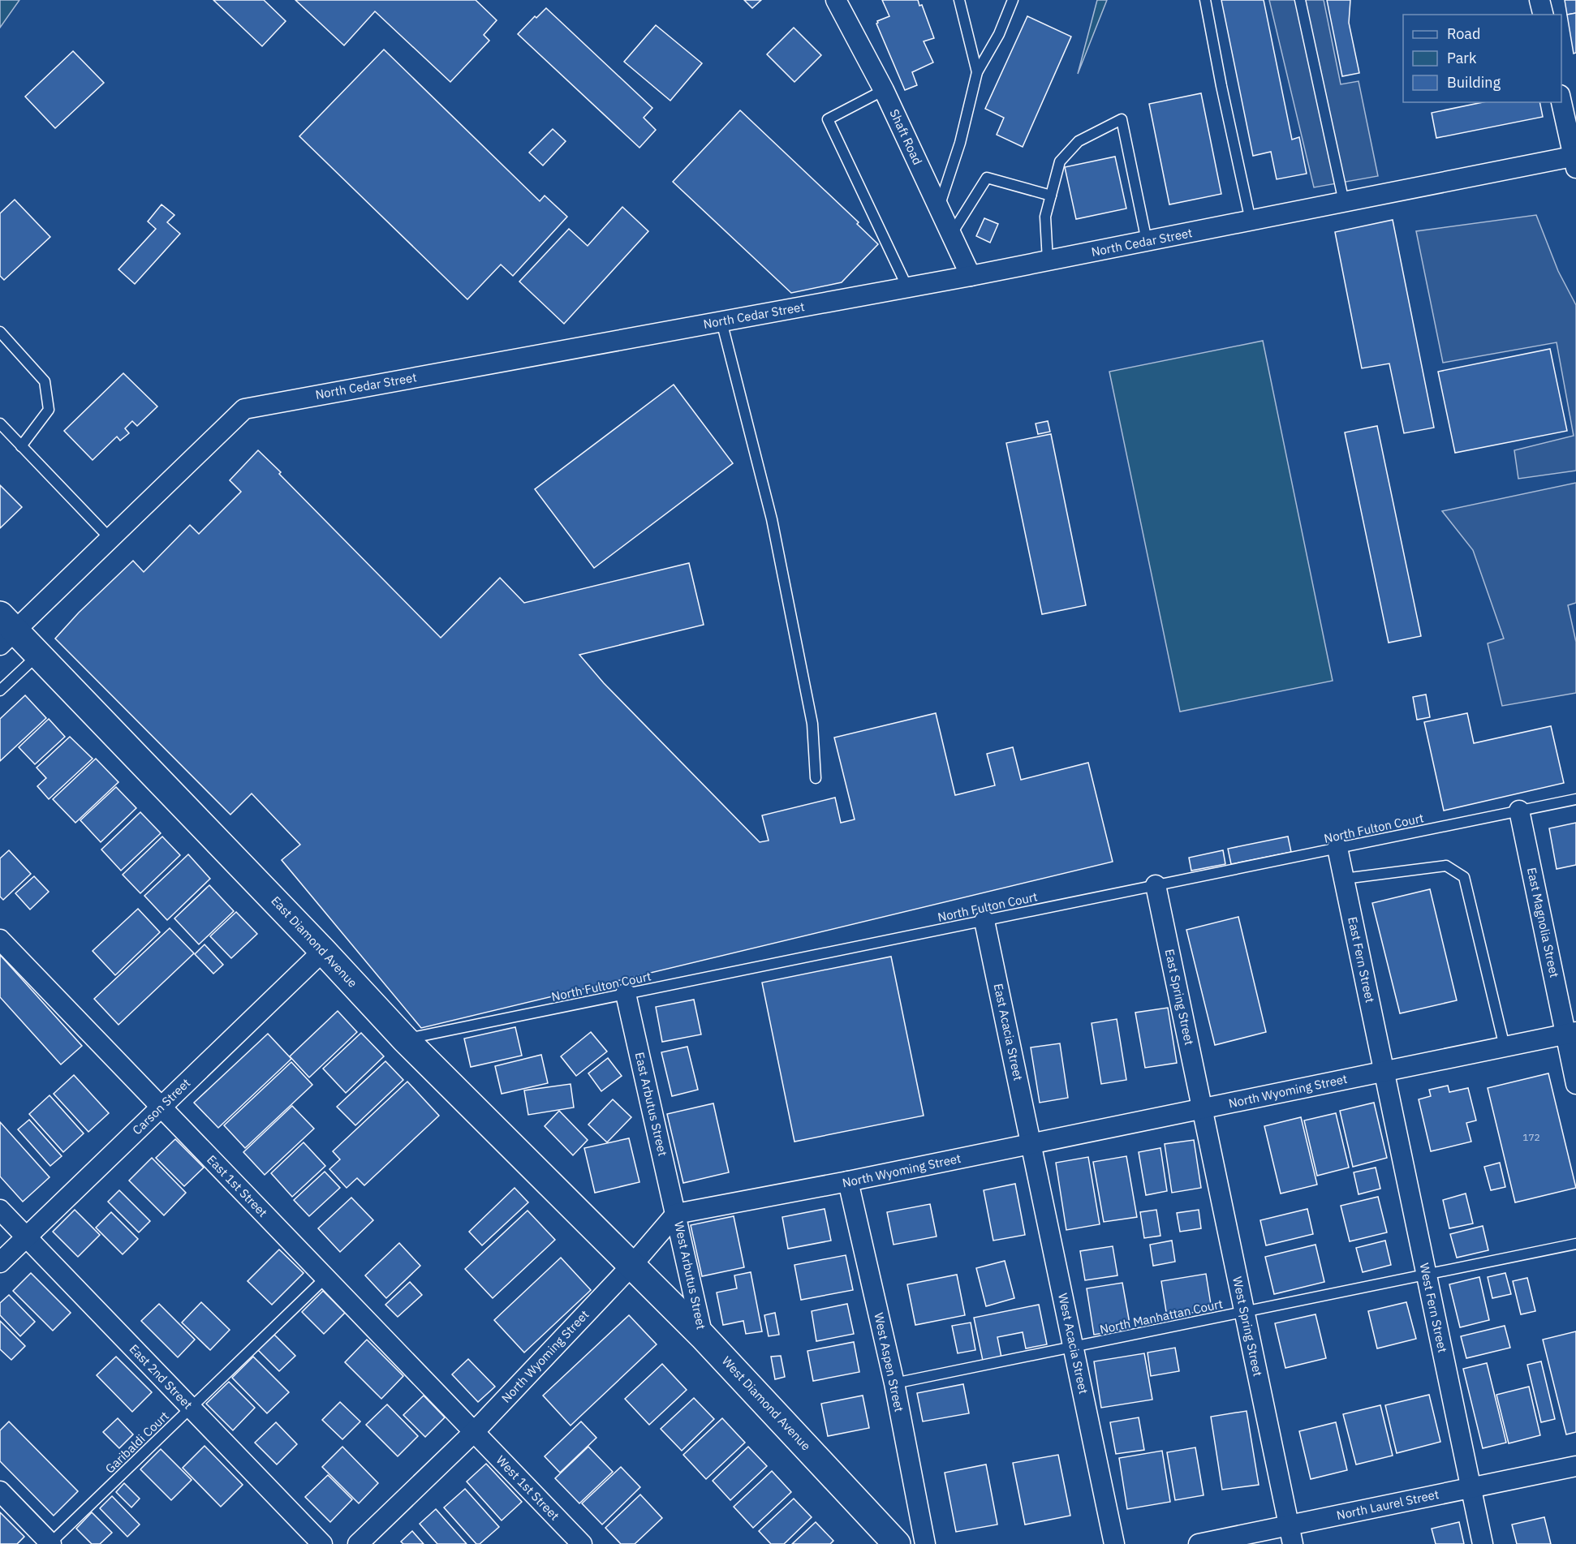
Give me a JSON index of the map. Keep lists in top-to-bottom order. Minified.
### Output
{"streets":{"street":["Shaft Road","North Cedar Street","East Magnolia Street","East Diamond Avenue","East Fern Street","East Spring Street","East Acacia Street","North Wyoming Street","East Arbutus Street","Carson Street","East 1st Street","West Arbutus Street","West Fern Street","West Spring Street","West Acacia Street","West Aspen Street","East 2nd Street","West Diamond Avenue","West 1st Street","North Laurel Street"],"lane":["North Fulton Court","North Manhattan Court","Garibaldi Court"]},"crossings":[["Shaft Road","North Cedar Street"],["North Cedar Street","East Diamond Avenue"],["North Fulton Court","East Magnolia Street"],["North Fulton Court","East Diamond Avenue"],["North Fulton Court","East Fern Street"],["North Fulton Court","East Spring Street"],["North Fulton Court","East Acacia Street"],["North Fulton Court","East Arbutus Street"],["East Magnolia Street","North Wyoming Street"],["East Diamond Avenue","North Wyoming Street"],["East Diamond Avenue","Carson Street"],["East Diamond Avenue","West Diamond Avenue"],["East Fern Street","North Wyoming Street"],["East Fern Street","West Fern Street"],["East Spring Street","North Wyoming Street"],["East Spring Street","West Spring Street"],["East Acacia Street","North Wyoming Street"],["East Acacia Street","West Acacia Street"],["North Wyoming Street","East Arbutus Street"],["North Wyoming Street","East 1st Street"],["North Wyoming Street","West Arbutus Street"],["North Wyoming Street","West Fern Street"],["North Wyoming Street","West Spring Street"],["North Wyoming Street","West Acacia Street"],["North Wyoming Street","West Aspen Street"],["North Wyoming Street","West Diamond Avenue"],["North Wyoming Street","West 1st Street"],["East Arbutus Street","West Arbutus Street"],["Carson Street","East 1st Street"],["Carson Street","East 2nd Street"],["East 1st Street","Garibaldi Court"],["East 1st Street","West 1st Street"],["West Arbutus Street","West Diamond Avenue"],["West Fern Street","North Manhattan Court"],["West Fern Street","North Laurel Street"],["North Manhattan Court","West Spring Street"],["North Manhattan Court","West Acacia Street"],["North Manhattan Court","West Aspen Street"],["West Spring Street","North Laurel Street"],["East 2nd Street","Garibaldi Court"]],"house_numbers":["172"],"legend":["Road","Park","Building"]}
